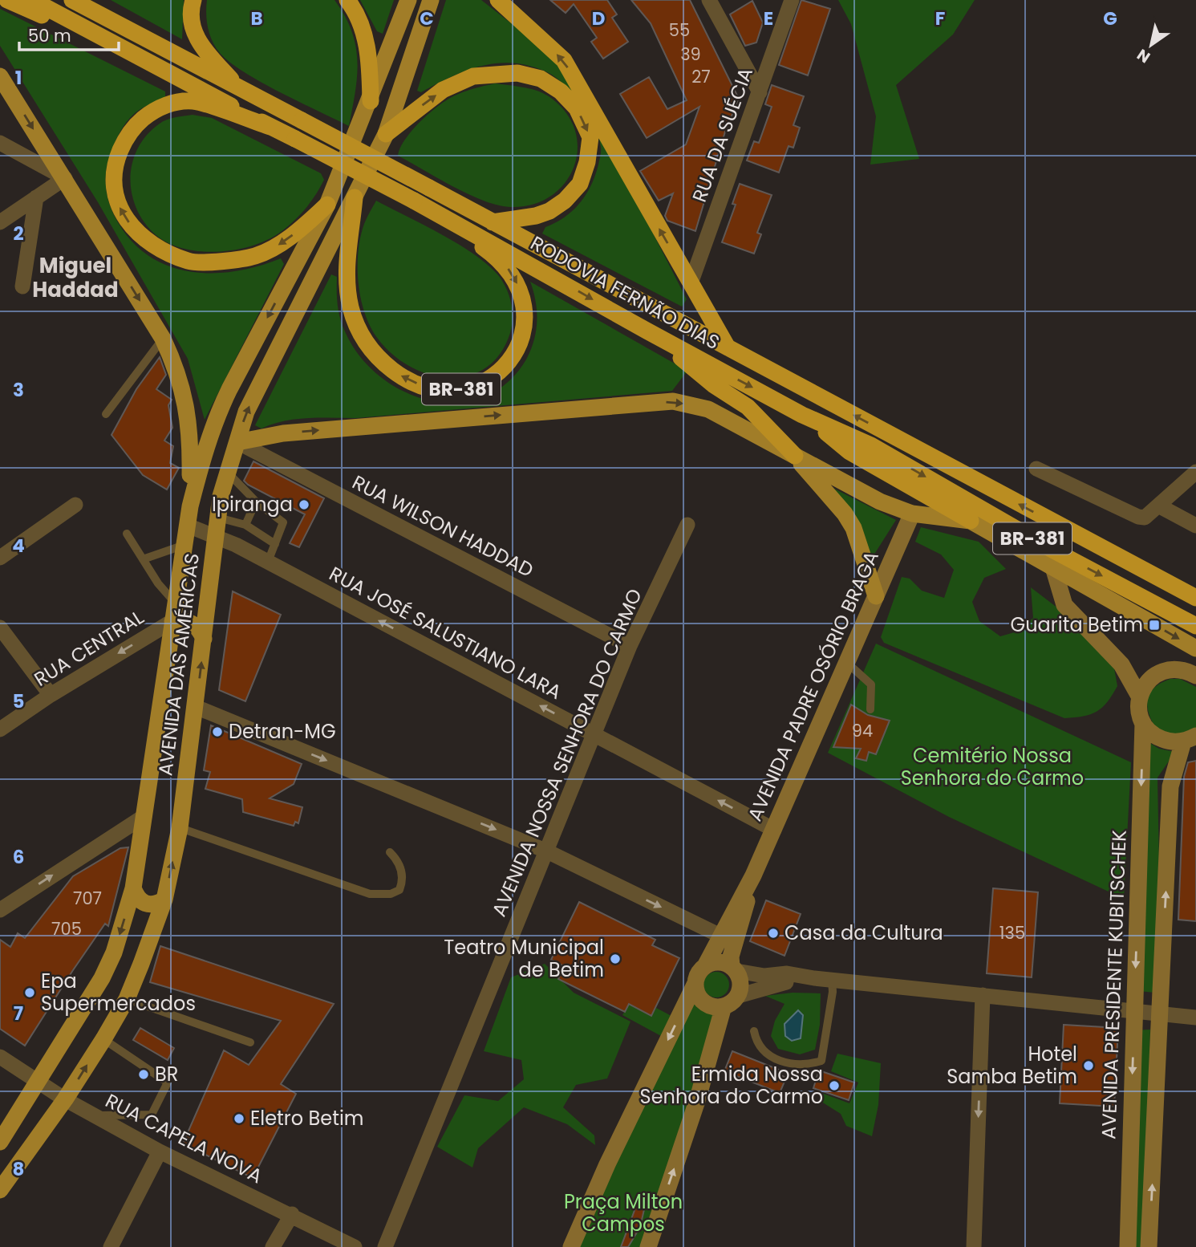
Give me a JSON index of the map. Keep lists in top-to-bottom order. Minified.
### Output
{"streets":{"highway":["RODOVIA FERNÃO DIAS","BR-381"],"main road":["AVENIDA DAS AMÉRICAS","AVENIDA PADRE OSÓRIO BRAGA","AVENIDA PRESIDENTE KUBITSCHEK"],"street":["RUA DA SUÉCIA","RUA WILSON HADDAD","RUA JOSÉ SALUSTIANO LARA","RUA CENTRAL","AVENIDA NOSSA SENHORA DO CARMO","RUA CAPELA NOVA"]},"crossings":[["RODOVIA FERNÃO DIAS","BR-381"],["BR-381","AVENIDA DAS AMÉRICAS"],["RUA WILSON HADDAD","AVENIDA DAS AMÉRICAS"],["RUA WILSON HADDAD","AVENIDA NOSSA SENHORA DO CARMO"],["RUA JOSÉ SALUSTIANO LARA","AVENIDA DAS AMÉRICAS"],["RUA JOSÉ SALUSTIANO LARA","AVENIDA PADRE OSÓRIO BRAGA"],["RUA JOSÉ SALUSTIANO LARA","AVENIDA NOSSA SENHORA DO CARMO"],["RUA CENTRAL","AVENIDA DAS AMÉRICAS"],["AVENIDA DAS AMÉRICAS","RUA CAPELA NOVA"]],"one_way":["RUA CENTRAL"],"districts":["Miguel Haddad"],"parks":["Cemitério Nossa Senhora do Carmo","Praça Milton Campos"],"places":{"other":["Ipiranga","Detran-MG","Casa da Cultura","Teatro Municipal de Betim","Epa Supermercados","Hotel Samba Betim","BR","Ermida Nossa Senhora do Carmo","Eletro Betim"],"transit":["Guarita Betim"]},"house_numbers":["55","39","27","94","707","705","135"],"scale_bar":"50 m","north":"bottom left","grid":{"columns":["B","C","D","E","F","G"],"rows":["1","2","3","4","5","6","7","8"]}}
